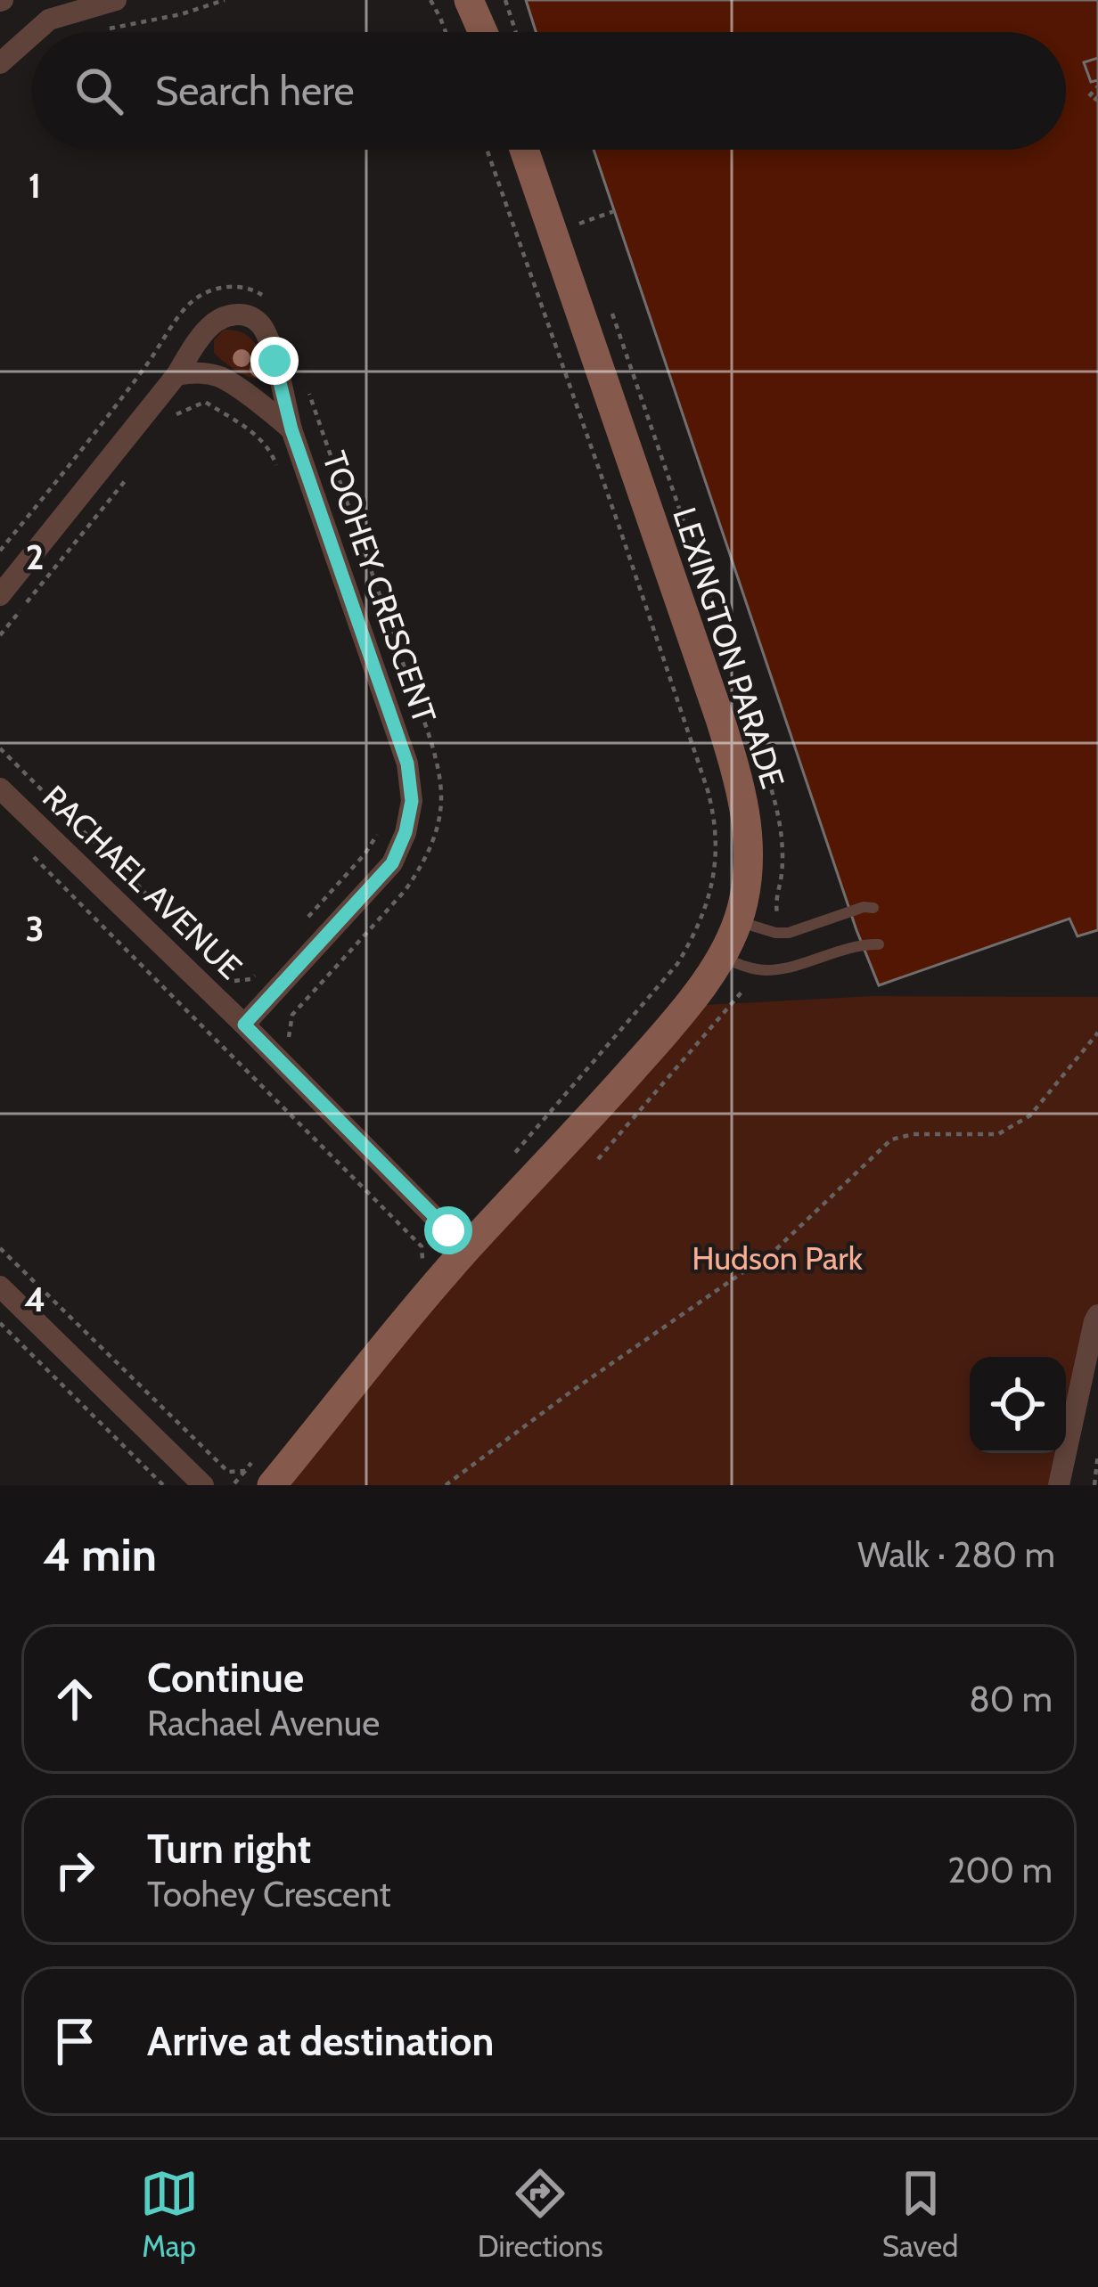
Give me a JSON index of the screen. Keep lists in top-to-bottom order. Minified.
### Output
{"streets":{"main road":["LEXINGTON PARADE"],"street":["TOOHEY CRESCENT","RACHAEL AVENUE"]},"crossings":[["TOOHEY CRESCENT","RACHAEL AVENUE"],["LEXINGTON PARADE","RACHAEL AVENUE"]],"parks":["Hudson Park"],"page":{"search":"Search here","heading":["4 min","Walk · 280 m"],"list":[["Continue","Rachael Avenue","80 m"],["Turn right","Toohey Crescent","200 m"],"Arrive at destination"],"nav":["Map","Directions","Saved"]},"grid":{"rows":["1","2","3","4"]}}
